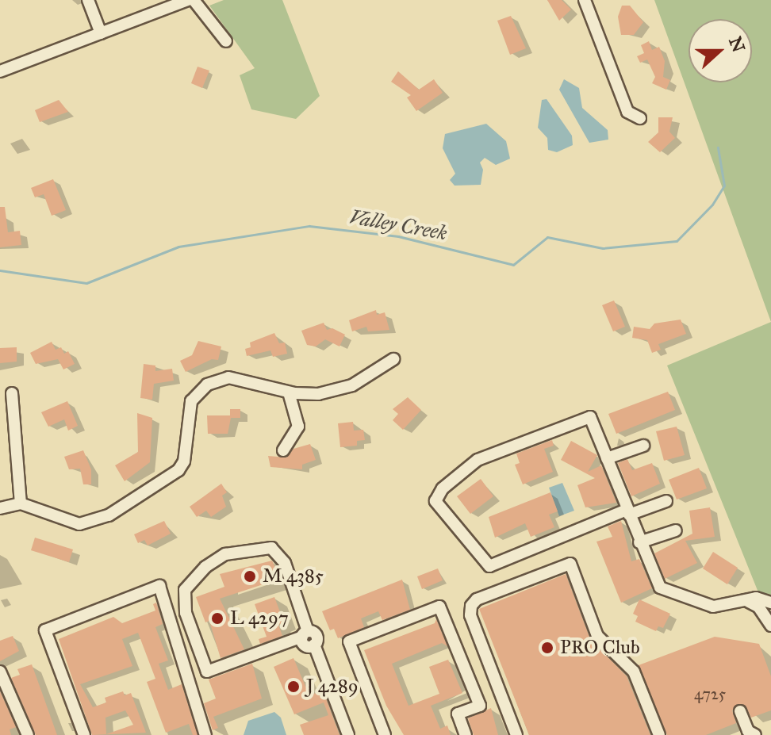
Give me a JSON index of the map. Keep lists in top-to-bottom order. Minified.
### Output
{"water":["Valley Creek"],"places":["M 4385","L 4297","PRO Club","J 4289"],"house_numbers":["4725"],"north":"right"}
